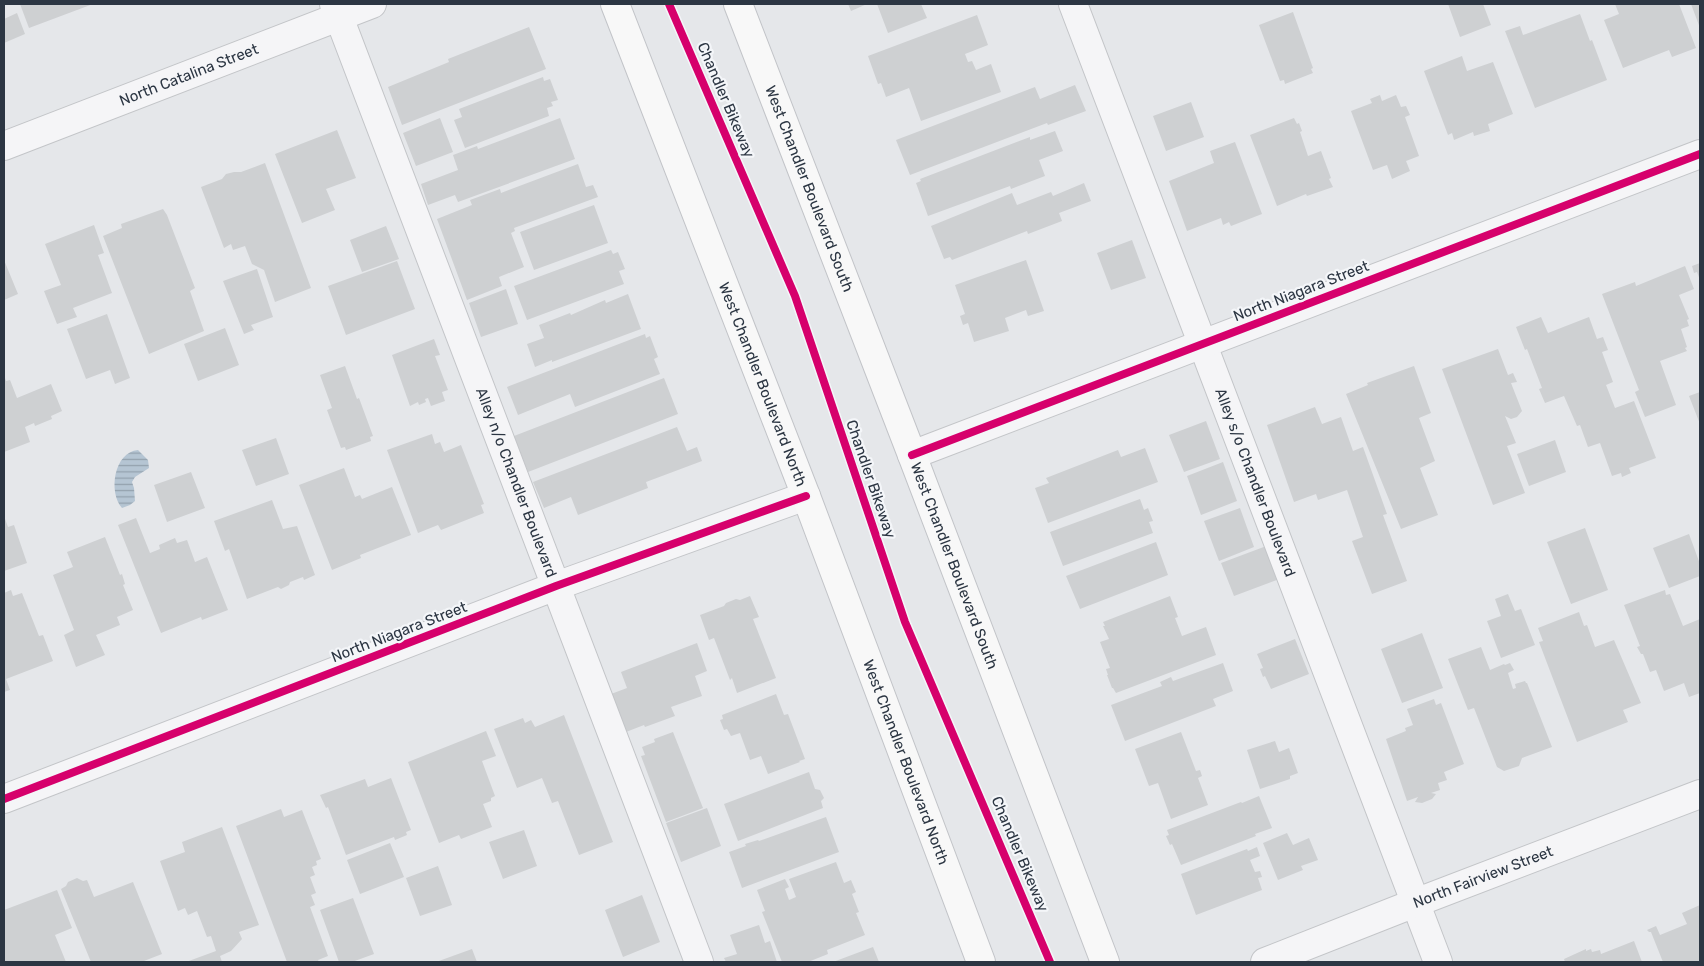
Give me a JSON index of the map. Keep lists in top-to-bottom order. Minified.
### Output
{"streets":{"main road":["West Chandler Boulevard South","West Chandler Boulevard North"],"street":["North Catalina Street","North Niagara Street","Alley n/o Chandler Boulevard","Alley s/o Chandler Boulevard","North Fairview Street"],"cycle path":["Chandler Bikeway"]},"crossings":[["North Catalina Street","Alley n/o Chandler Boulevard"],["West Chandler Boulevard South","North Niagara Street"],["North Niagara Street","West Chandler Boulevard North"],["North Niagara Street","Alley n/o Chandler Boulevard"],["North Niagara Street","Alley s/o Chandler Boulevard"],["Alley s/o Chandler Boulevard","North Fairview Street"]]}
